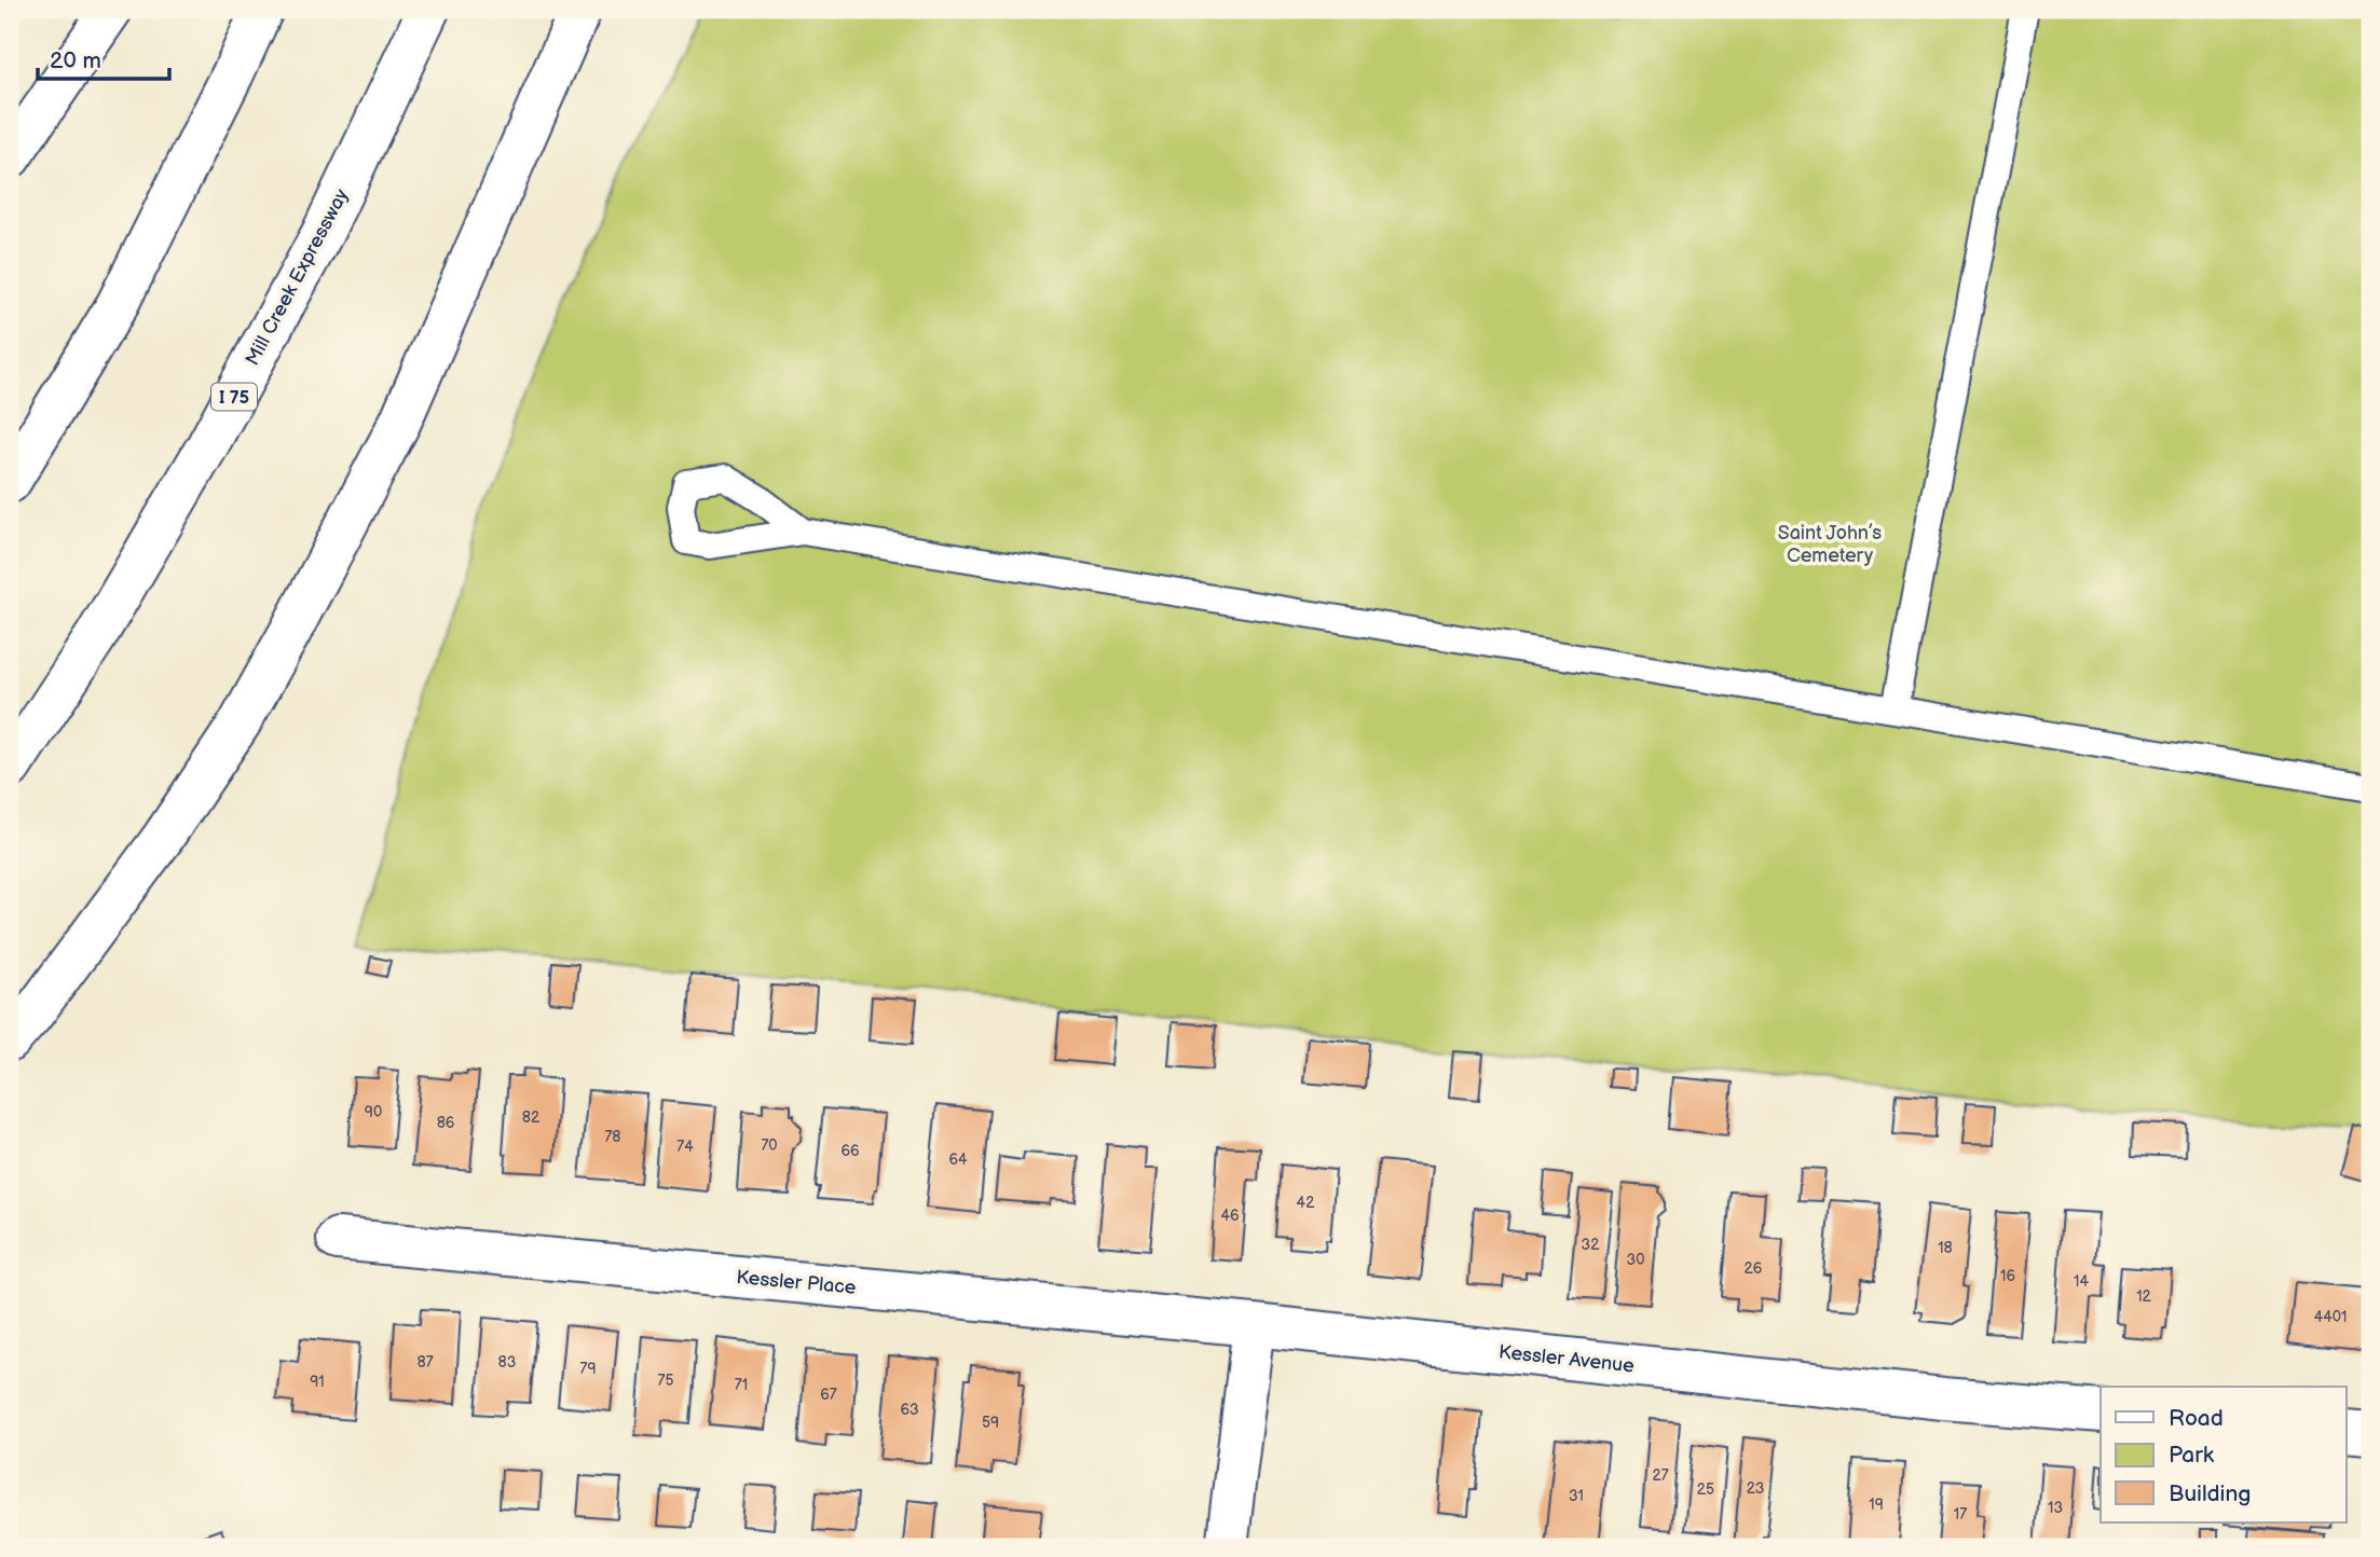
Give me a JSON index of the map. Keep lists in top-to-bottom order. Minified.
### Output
{"streets":{"main road":["Mill Creek Expressway","I 75","Kessler Place","Kessler Avenue"]},"crossings":[["Kessler Place","Kessler Avenue"]],"parks":["Saint John’s Cemetery"],"house_numbers":["90","82","86","78","70","74","66","64","42","46","32","18","30","26","16","14","12","4401","87","83","79","75","91","71","67","63","59","27","23","25","31","19","13","17"],"legend":["Road","Park","Building"],"scale_bar":"20 m"}
